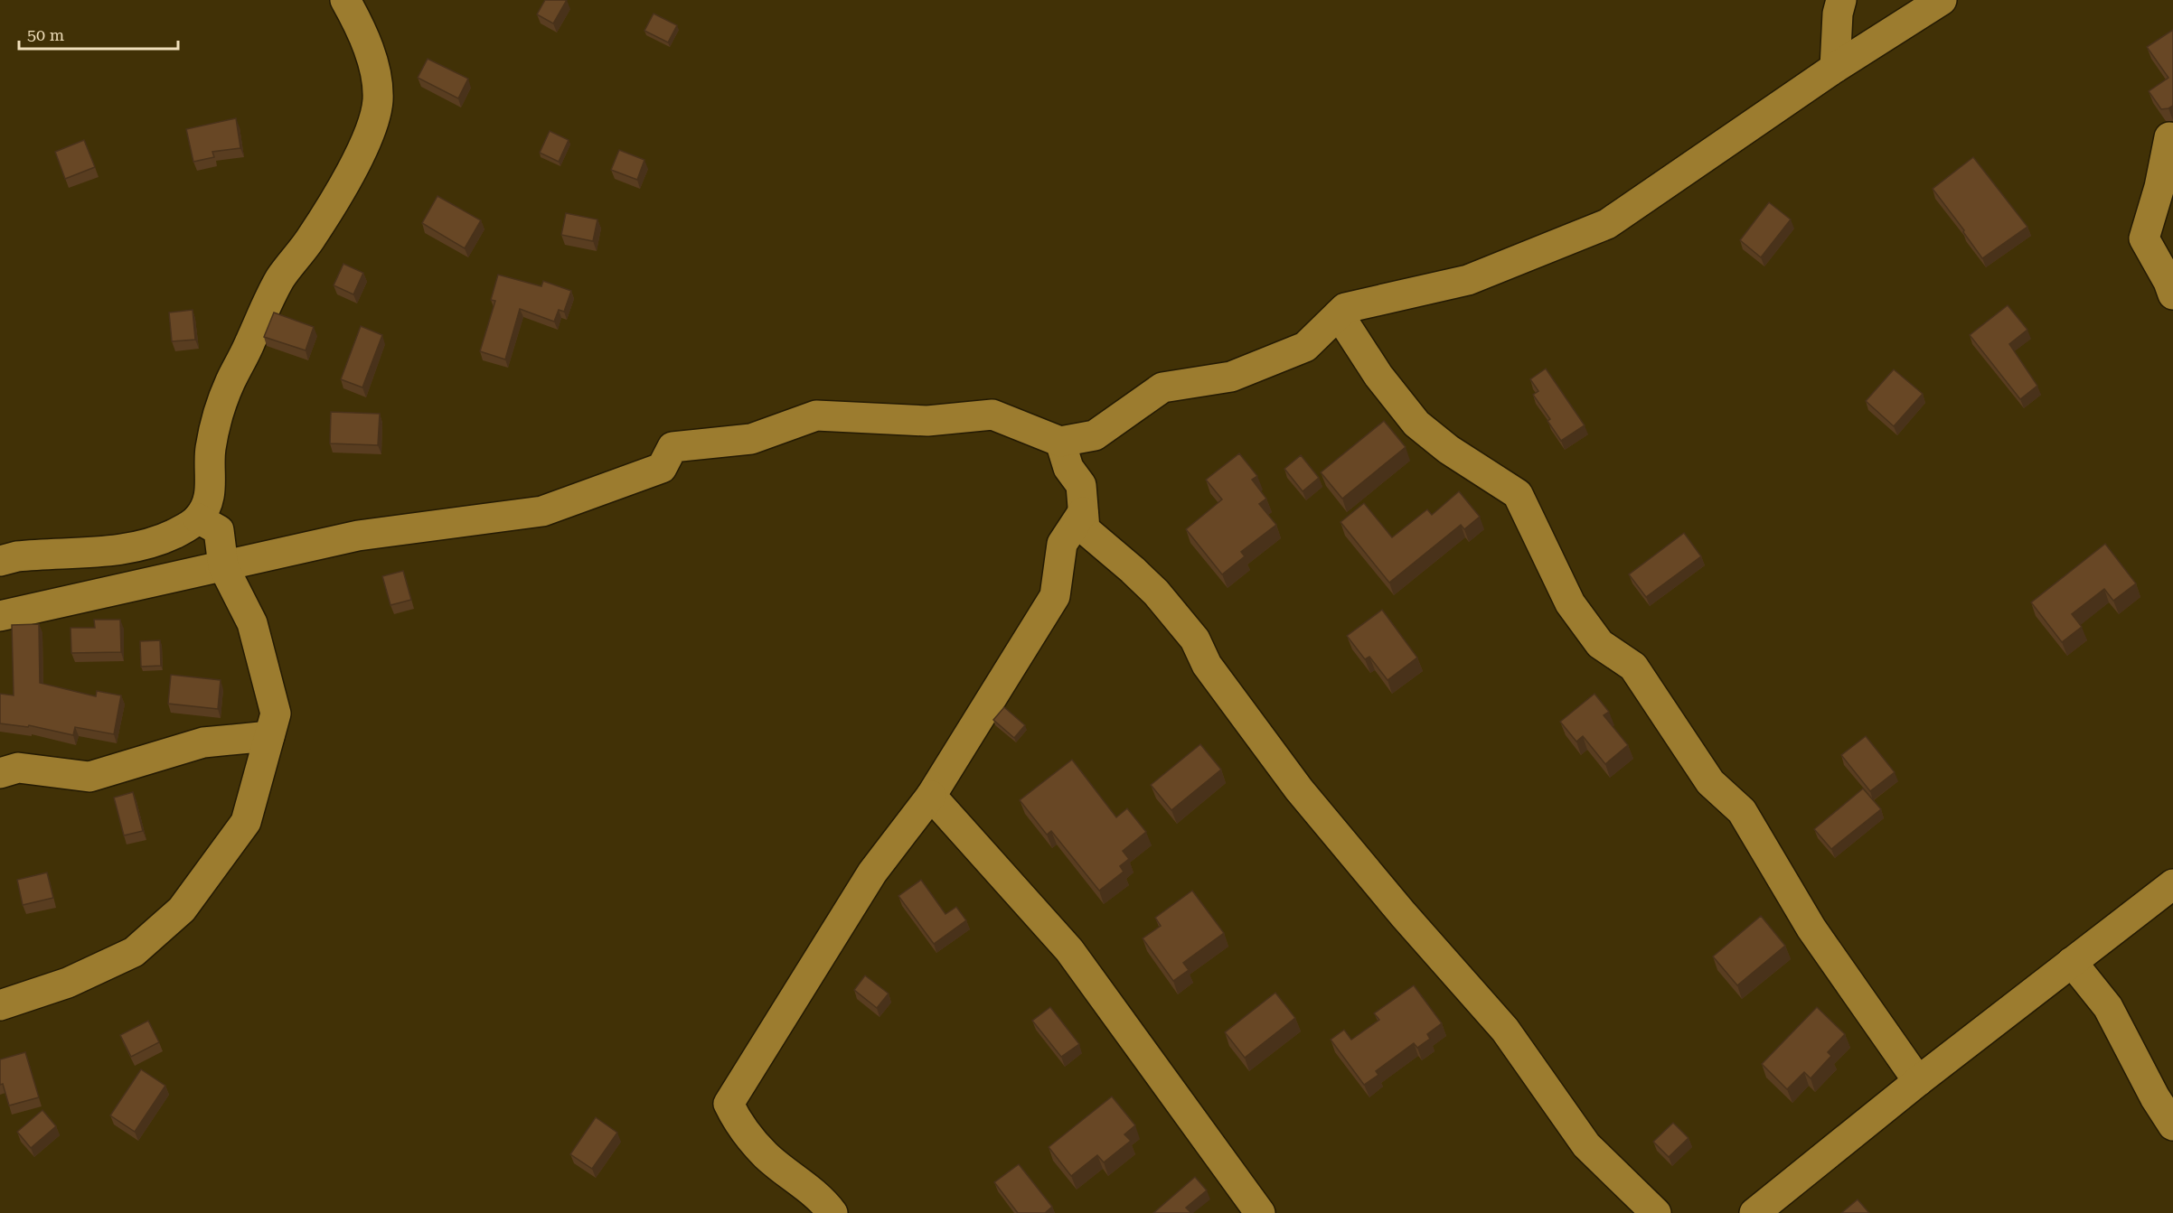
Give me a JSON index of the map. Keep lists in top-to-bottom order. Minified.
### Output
{"scale_bar":"50 m"}
